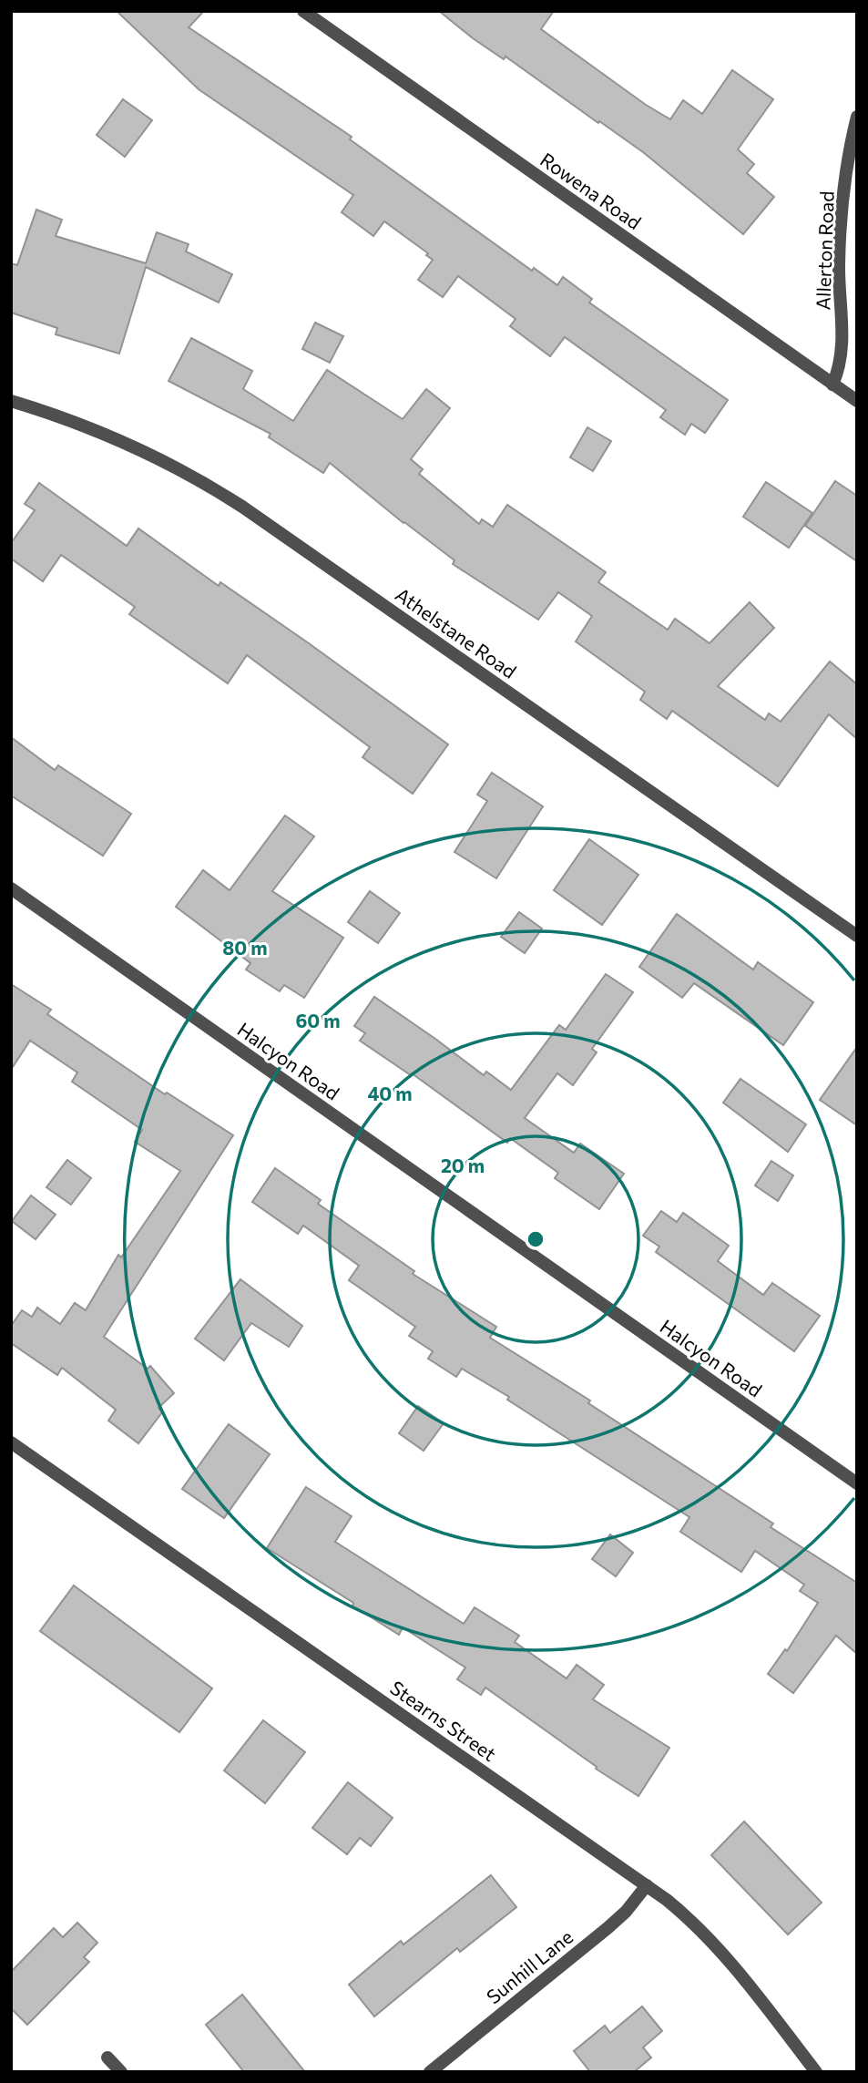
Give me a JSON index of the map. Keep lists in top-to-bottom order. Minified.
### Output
{"streets":{"street":["Rowena Road","Allerton Road","Athelstane Road","Halcyon Road","Stearns Street","Sunhill Lane"]},"crossings":[["Rowena Road","Allerton Road"],["Stearns Street","Sunhill Lane"]],"rings":["80 m","60 m","40 m","20 m"]}
